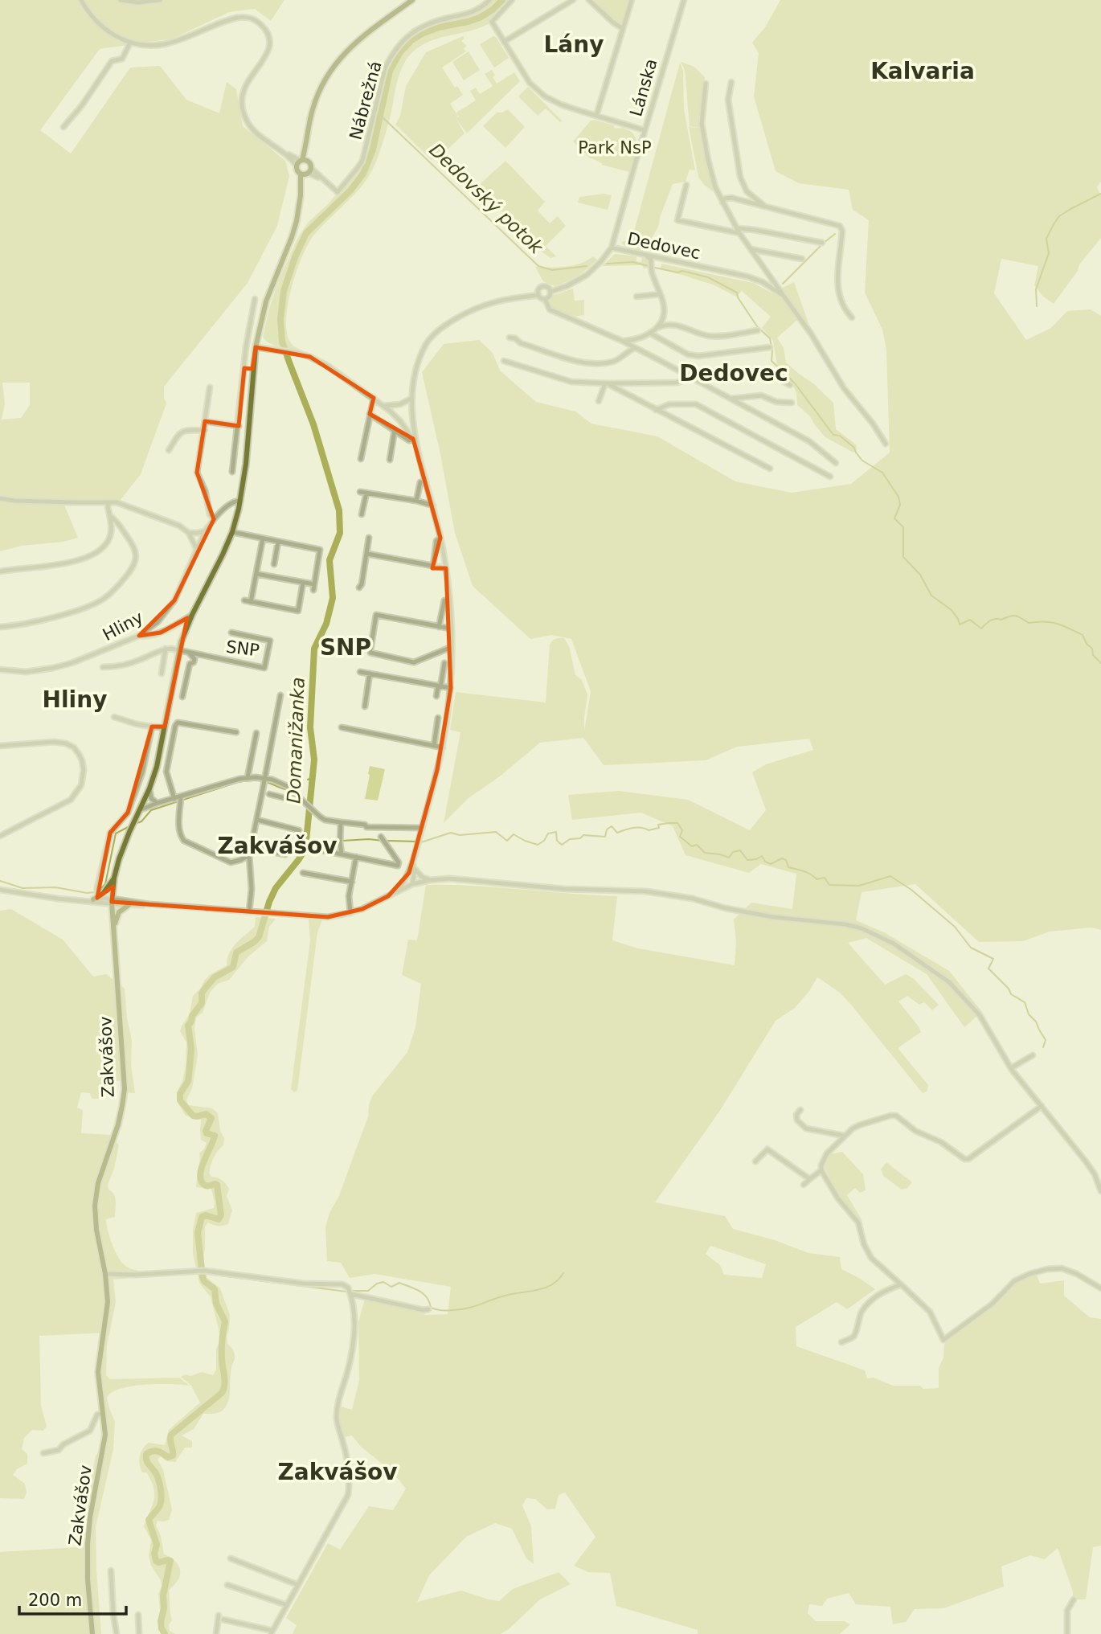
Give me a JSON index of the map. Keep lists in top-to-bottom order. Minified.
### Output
{"streets":{"main road":["Zakvášov"],"street":["Lánska","Nábrežná","Dedovec","Hliny","SNP"]},"crossings":[["Lánska","Dedovec"],["Hliny","SNP"]],"districts":["Lány","Kalvaria","Dedovec","SNP","Hliny","Zakvášov","Zakvášov"],"water":["Dedovský potok","Domanižanka"],"parks":["Park NsP"],"scale_bar":"200 m"}
